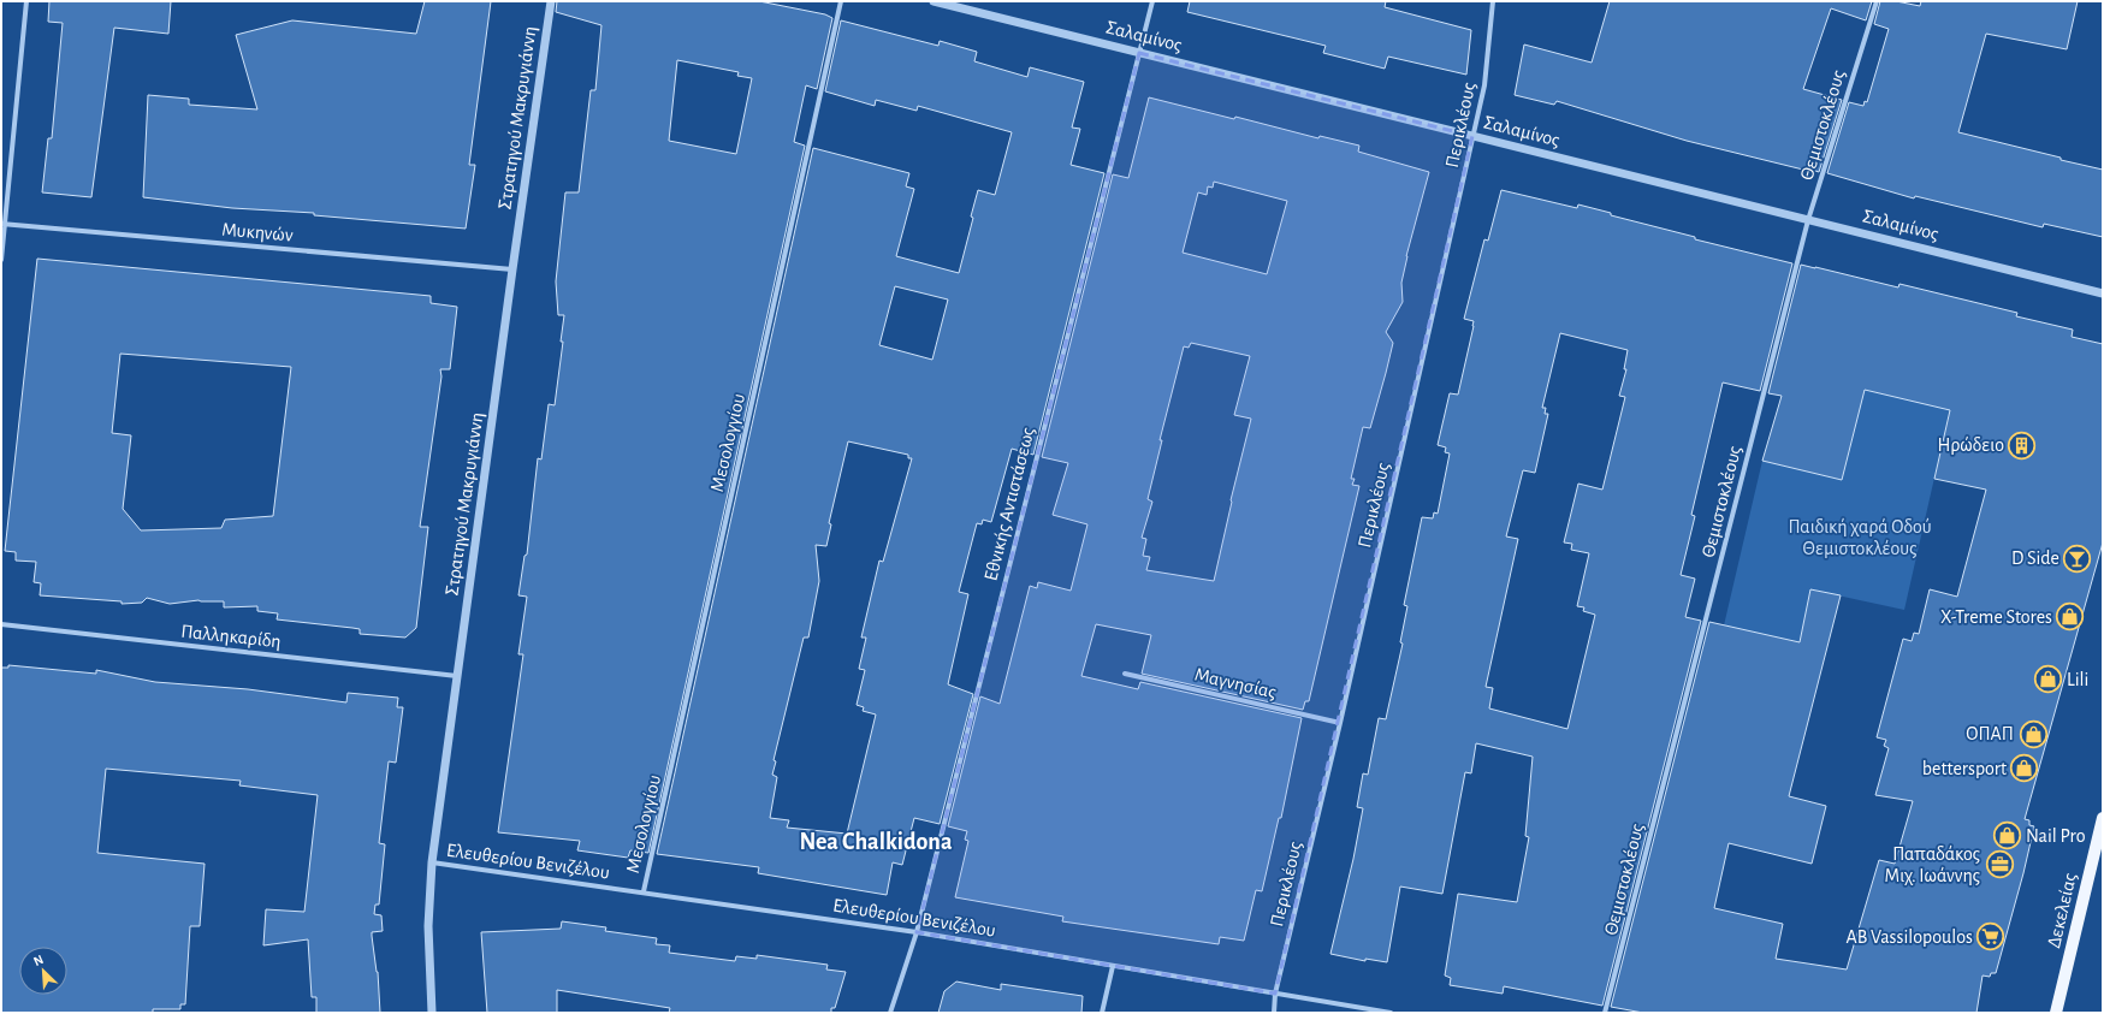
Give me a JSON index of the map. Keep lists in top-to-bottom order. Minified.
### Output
{"streets":{"main road":["Δεκελείας"],"street":["Σαλαμίνος","Στρατηγού Μακρυγιάννη","Περικλέους","Θεμιστοκλέους","Μυκηνών","Μεσολογγίου","Εθνικής Αντιστάσεως","Παλληκαρίδη","Μαγνησίας","Ελευθερίου Βενιζέλου"]},"crossings":[["Σαλαμίνος","Περικλέους"],["Σαλαμίνος","Θεμιστοκλέους"],["Σαλαμίνος","Εθνικής Αντιστάσεως"],["Στρατηγού Μακρυγιάννη","Μυκηνών"],["Στρατηγού Μακρυγιάννη","Παλληκαρίδη"],["Στρατηγού Μακρυγιάννη","Ελευθερίου Βενιζέλου"],["Περικλέους","Μαγνησίας"],["Περικλέους","Ελευθερίου Βενιζέλου"],["Μεσολογγίου","Ελευθερίου Βενιζέλου"],["Εθνικής Αντιστάσεως","Ελευθερίου Βενιζέλου"]],"districts":["Nea Chalkidona"],"parks":["Παιδική χαρά Οδού Θεμιστοκλέους"],"places":{"building":["Ηρώδειο"],"bar":["D Side"],"shop":["X-Treme Stores","Lili","ΟΠΑΠ","bettersport","Nail Pro"],"office":["Παπαδάκος Μιχ. Ιωάννης"],"supermarket":["AB Vassilopoulos"]},"north":"top left"}
